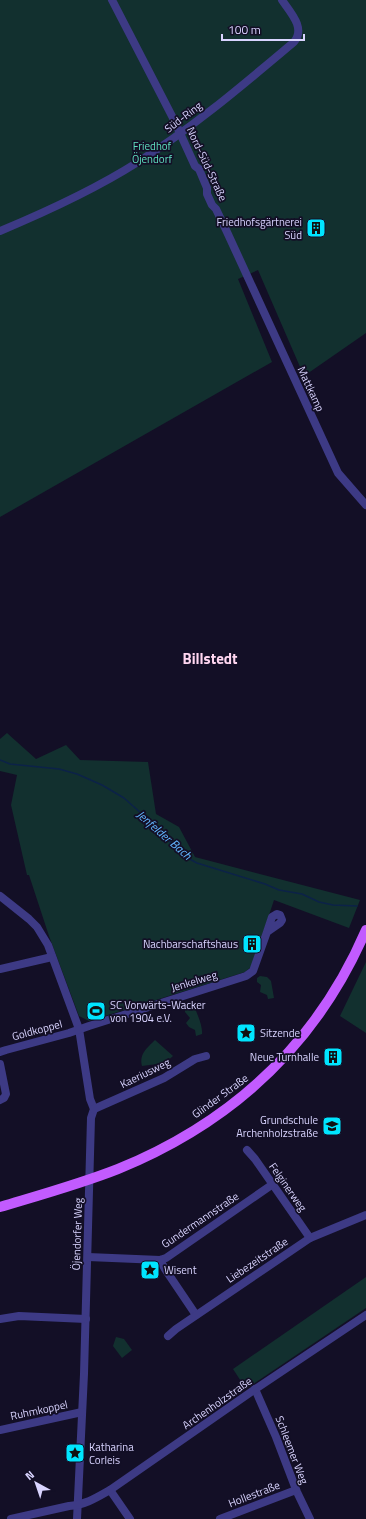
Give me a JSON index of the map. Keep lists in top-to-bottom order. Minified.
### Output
{"streets":{"main road":["Glinder Straße"],"street":["Süd-Ring","Nord-Süd-Straße","Mattkamp","Jenkelweg","Goldkoppel","Kaeriusweg","Felginerweg","Gundermannstraße","Öjendorfer Weg","Liebezeitstraße","Archenholzstraße","Ruhmkoppel","Schleemer Weg","Hollestraße"]},"crossings":[["Süd-Ring","Nord-Süd-Straße"],["Nord-Süd-Straße","Mattkamp"],["Jenkelweg","Goldkoppel"],["Jenkelweg","Öjendorfer Weg"],["Goldkoppel","Öjendorfer Weg"],["Kaeriusweg","Öjendorfer Weg"],["Glinder Straße","Öjendorfer Weg"],["Felginerweg","Gundermannstraße"],["Felginerweg","Liebezeitstraße"],["Gundermannstraße","Öjendorfer Weg"],["Öjendorfer Weg","Archenholzstraße"],["Öjendorfer Weg","Ruhmkoppel"],["Archenholzstraße","Schleemer Weg"],["Schleemer Weg","Hollestraße"]],"districts":["Billstedt"],"water":["Jenfelder Bach"],"parks":["Friedhof Öjendorf"],"places":{"building":["Friedhofsgärtnerei Süd","Nachbarschaftshaus","Neue Turnhalle"],"sports":["SC Vorwärts-Wacker von 1904 e.V."],"place":["Sitzende","Wisent","Katharina Corleis"],"school or university":["Grundschule Archenholzstraße"]},"scale_bar":"100 m","north":"top left"}
